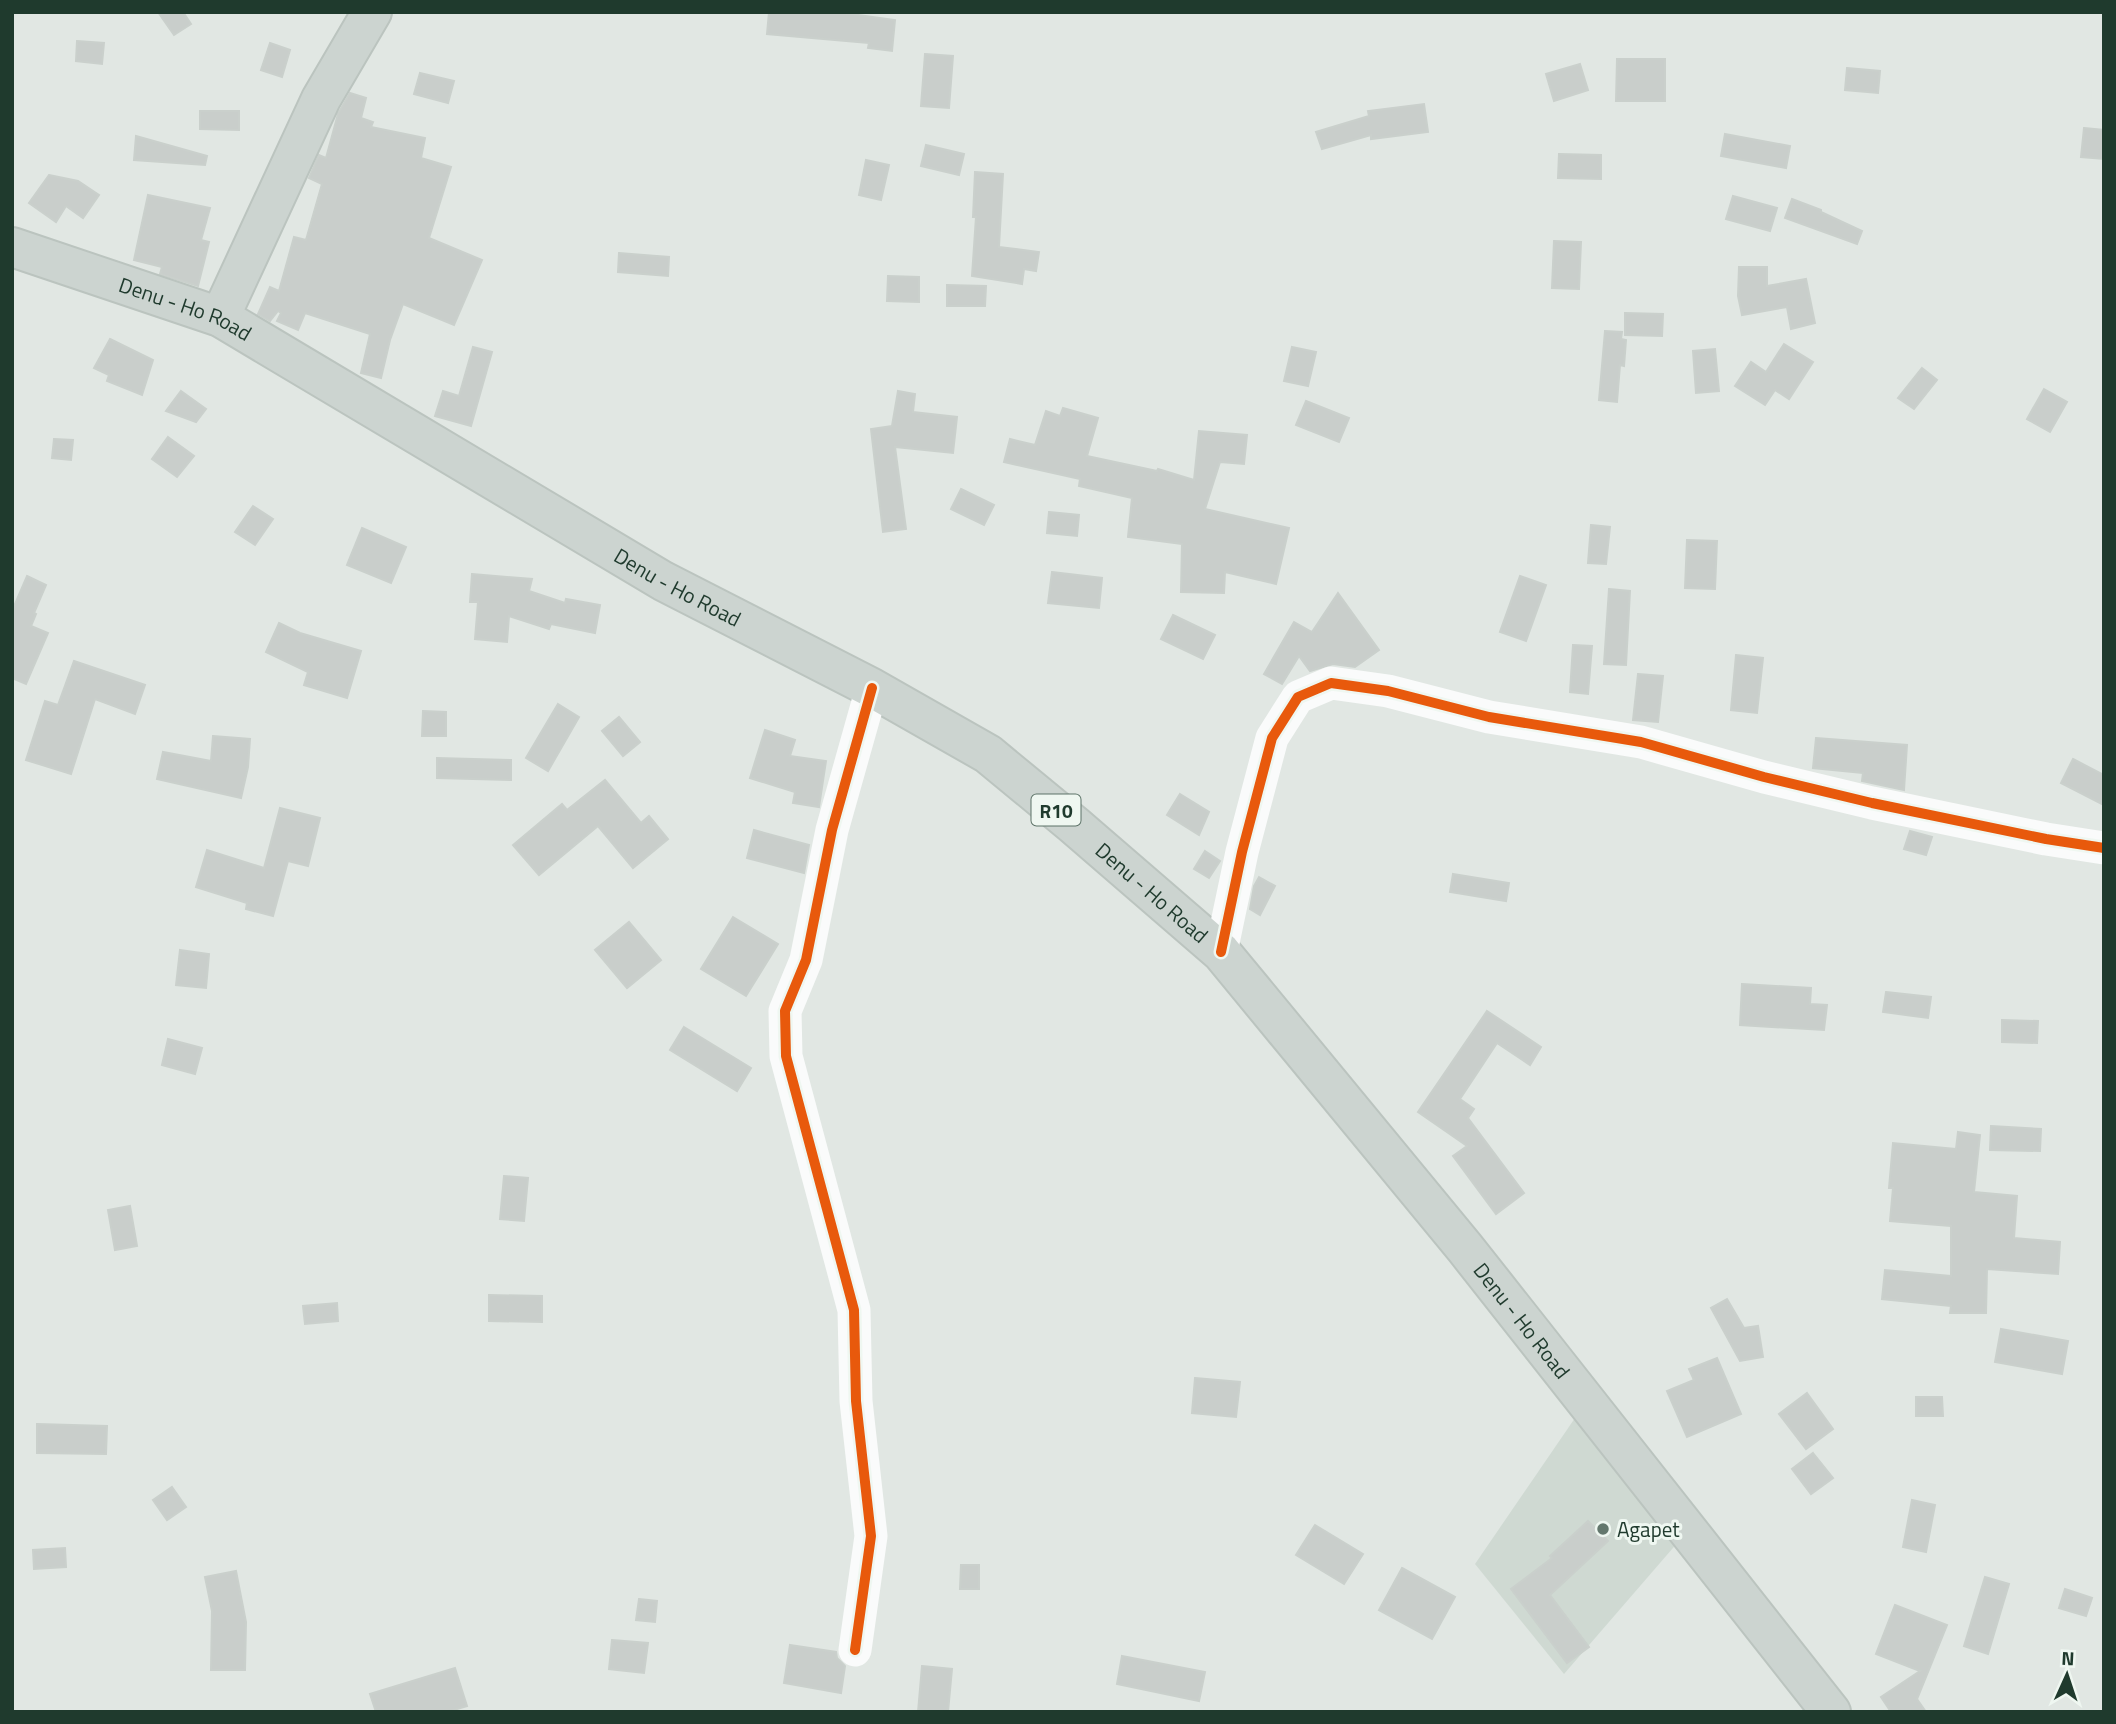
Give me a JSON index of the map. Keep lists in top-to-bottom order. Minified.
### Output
{"streets":{"main road":["Denu - Ho Road","R10"]},"places":["Agapet"],"north":"top"}
